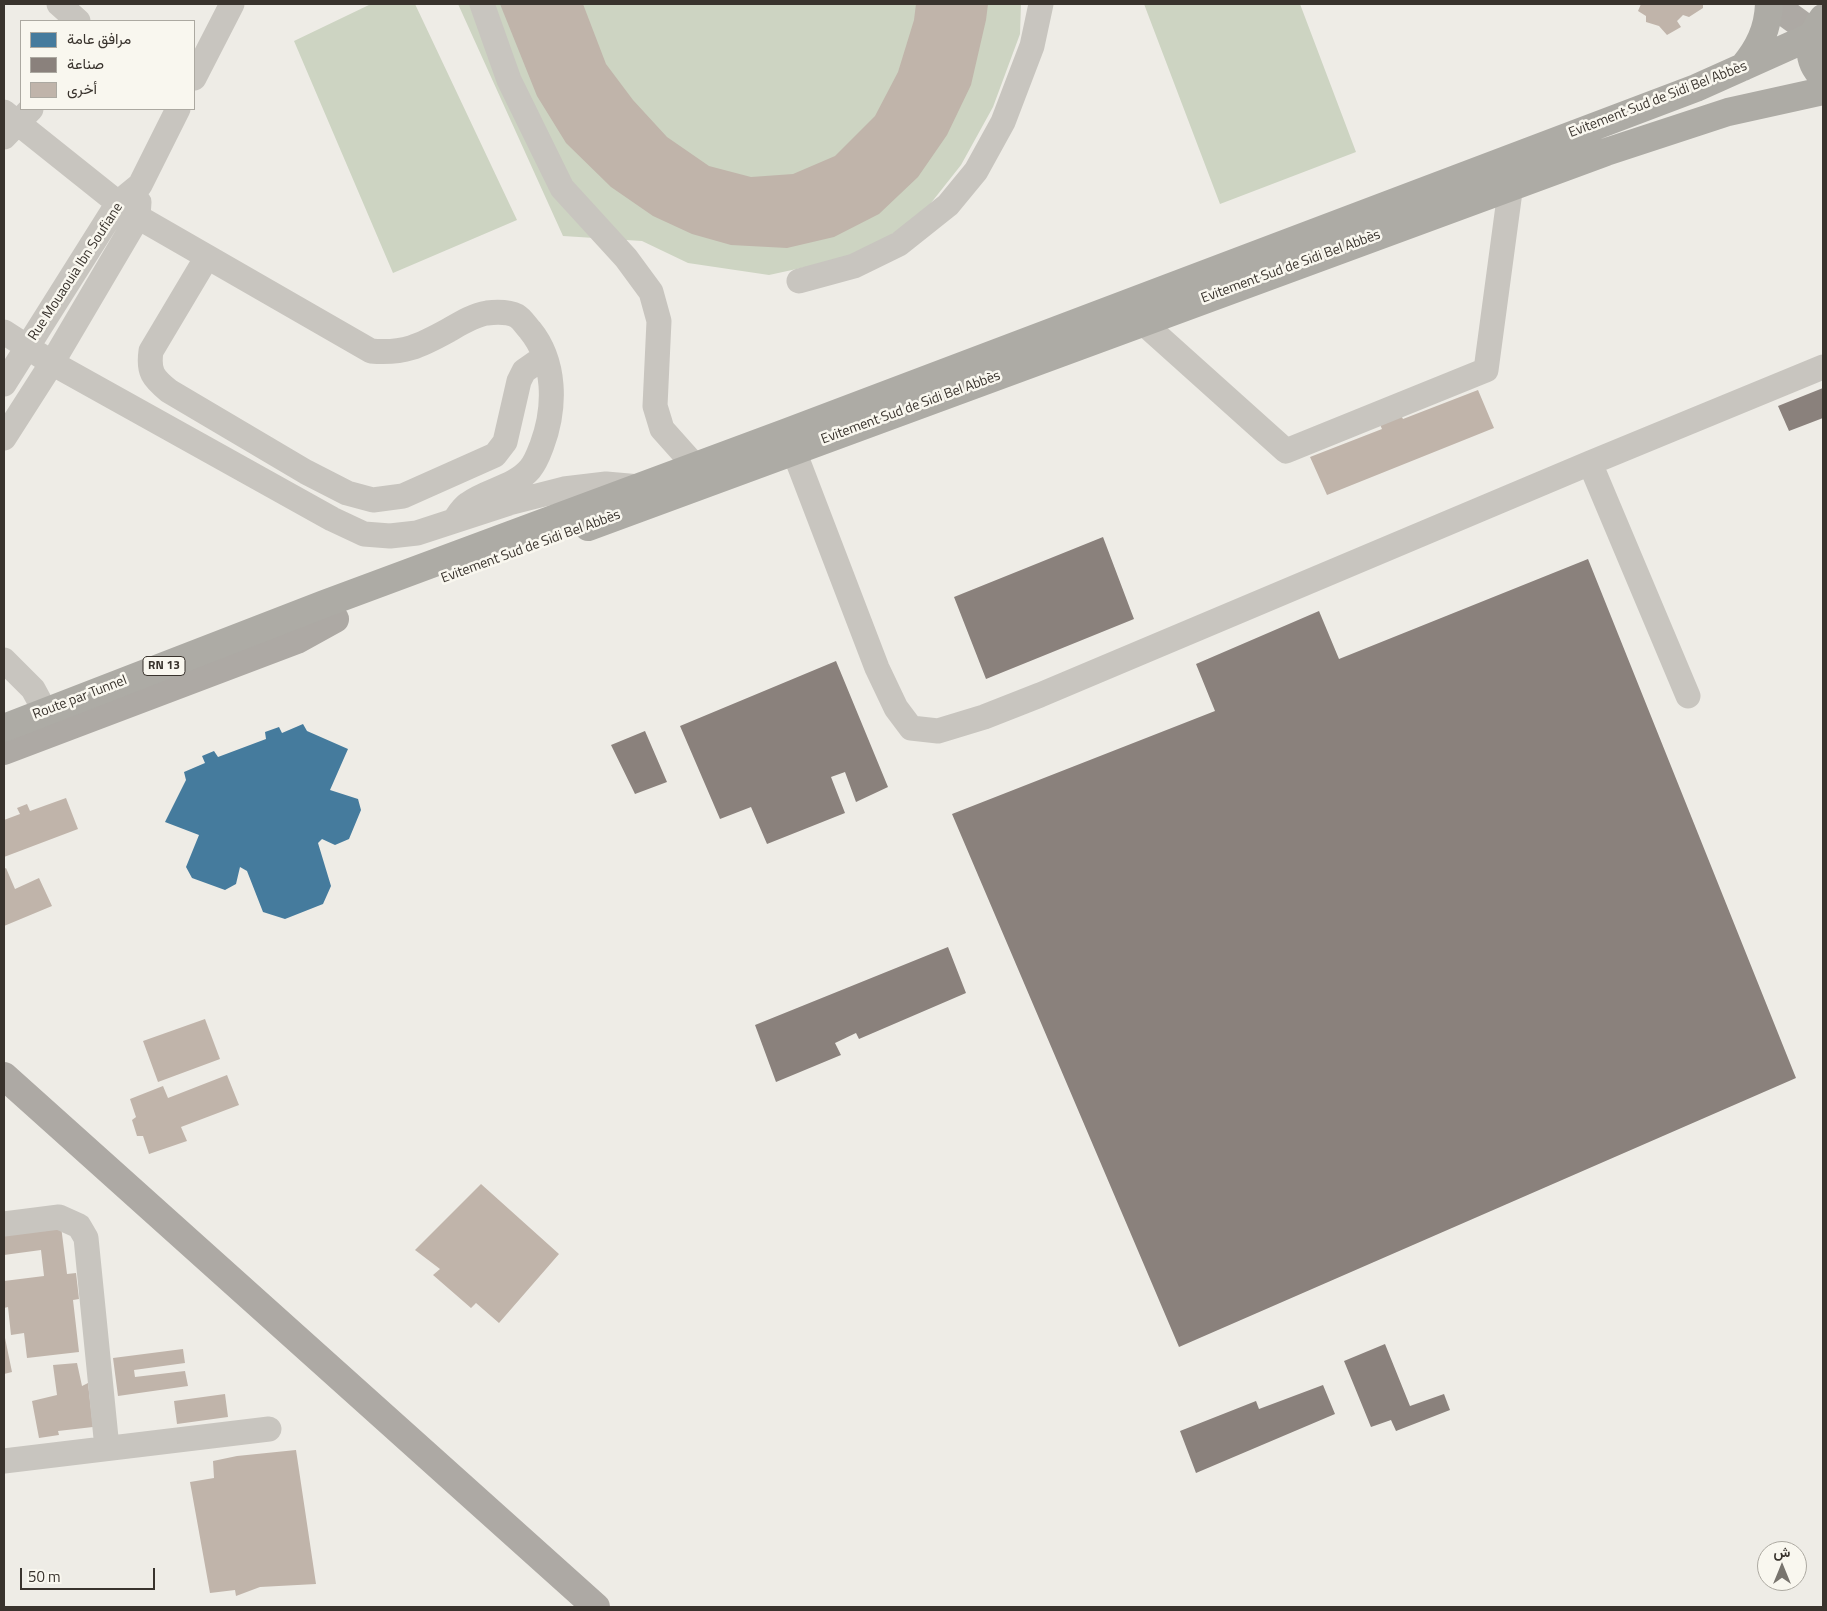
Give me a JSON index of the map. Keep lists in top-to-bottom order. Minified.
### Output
{"streets":{"highway":["Evitement Sud de Sidi Bel Abbès","RN 13","Route par Tunnel"],"street":["Rue Mouaouia Ibn Soufiane"]},"crossings":[["Evitement Sud de Sidi Bel Abbès","Route par Tunnel"]],"legend":["مرافق عامة","صناعة","أخرى"],"scale_bar":"50 m","north":"top"}
